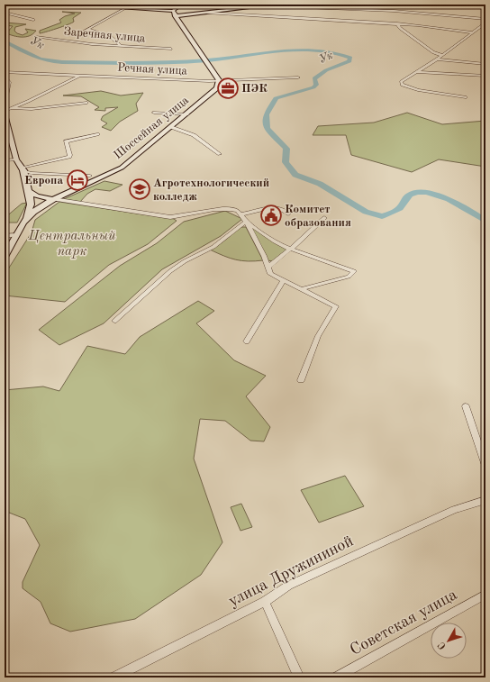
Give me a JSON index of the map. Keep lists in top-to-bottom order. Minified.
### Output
{"streets":{"main road":["Шоссейная улица"],"street":["Заречная улица","Речная улица","улица Дружининой","Советская улица"]},"crossings":[["Речная улица","Шоссейная улица"]],"water":["Ук"],"parks":["Центральный парк"],"places":{"office":["ПЭК"],"hotel":["Европа"],"school or university":["Агротехнологический колледж"],"public building":["Комитет образования"]},"north":"bottom left"}
